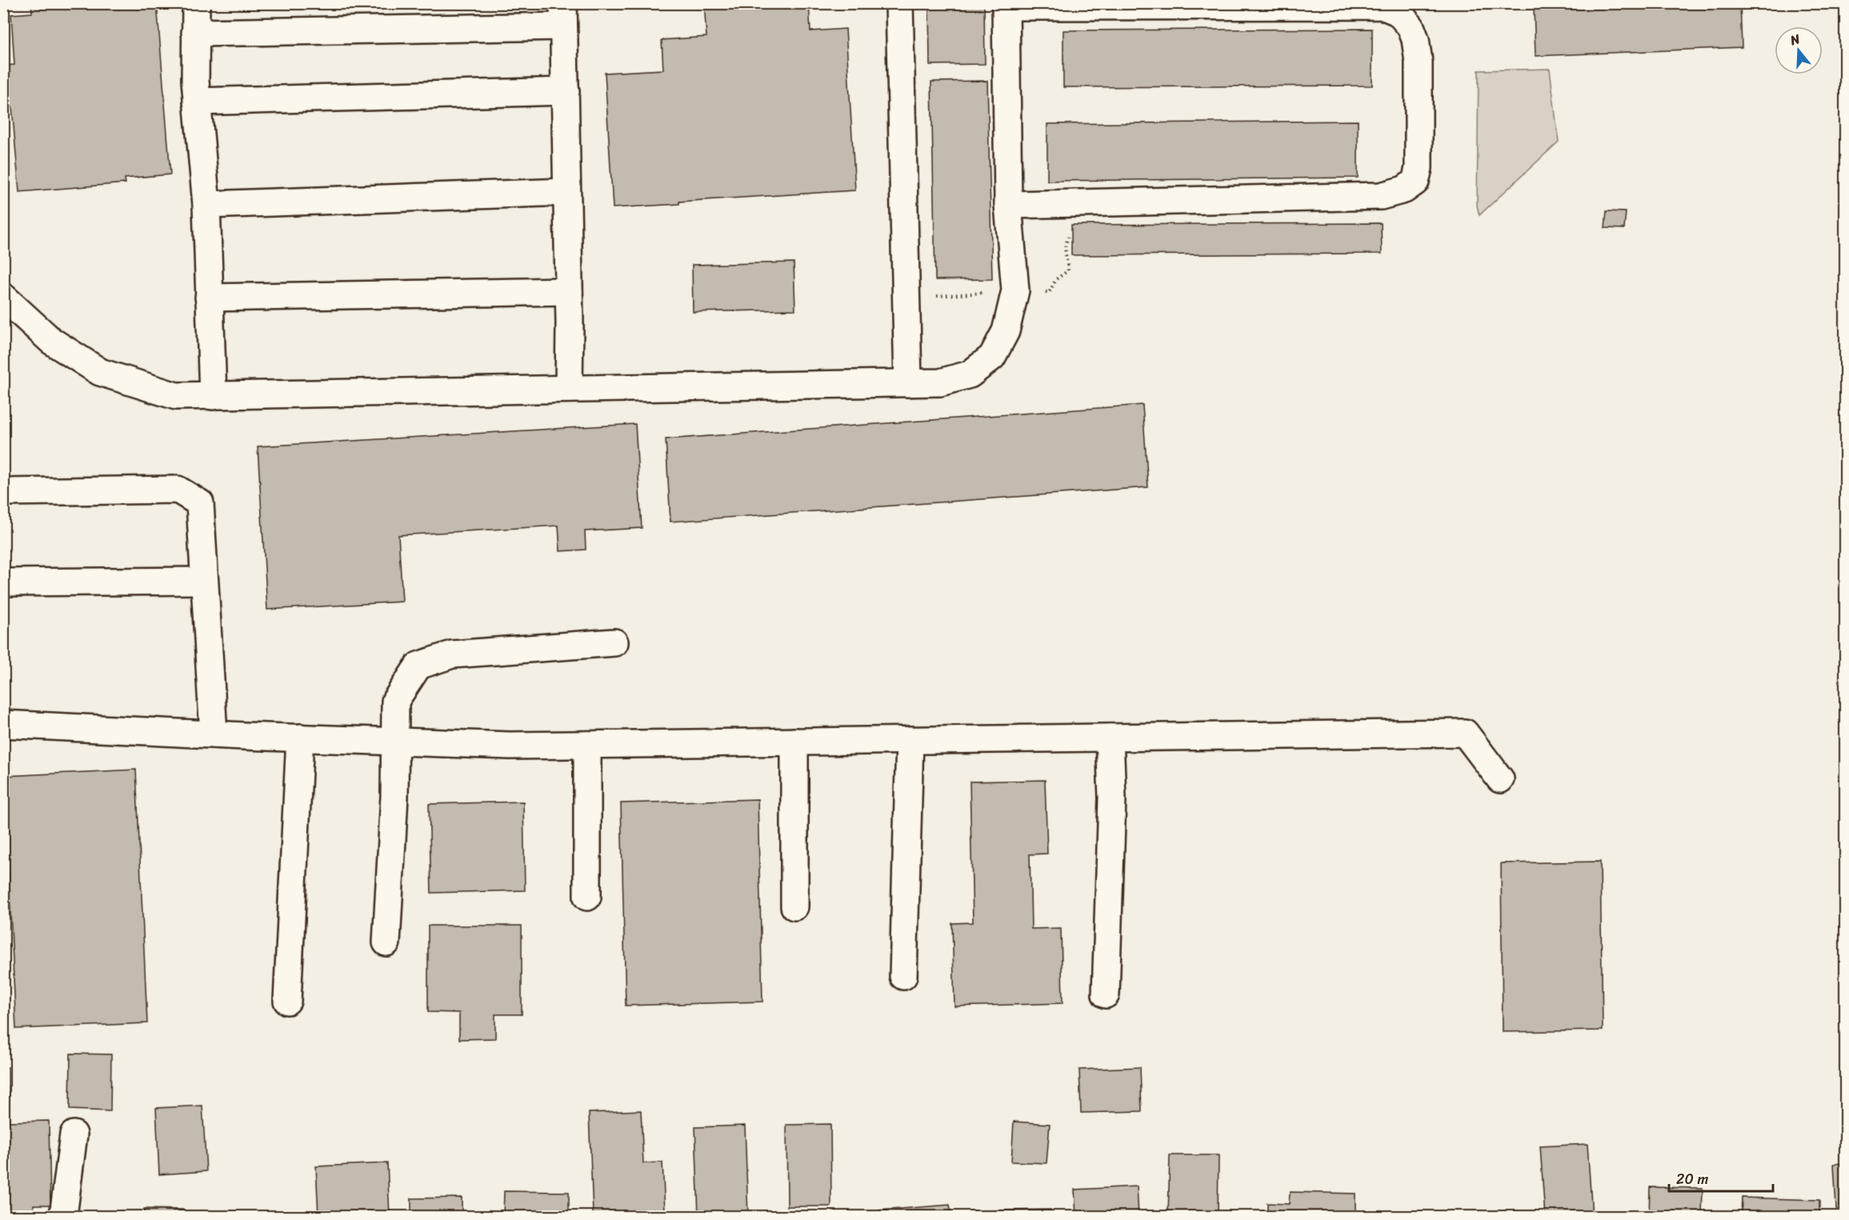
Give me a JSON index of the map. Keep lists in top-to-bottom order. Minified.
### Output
{"scale_bar":"20 m","north":"top"}
